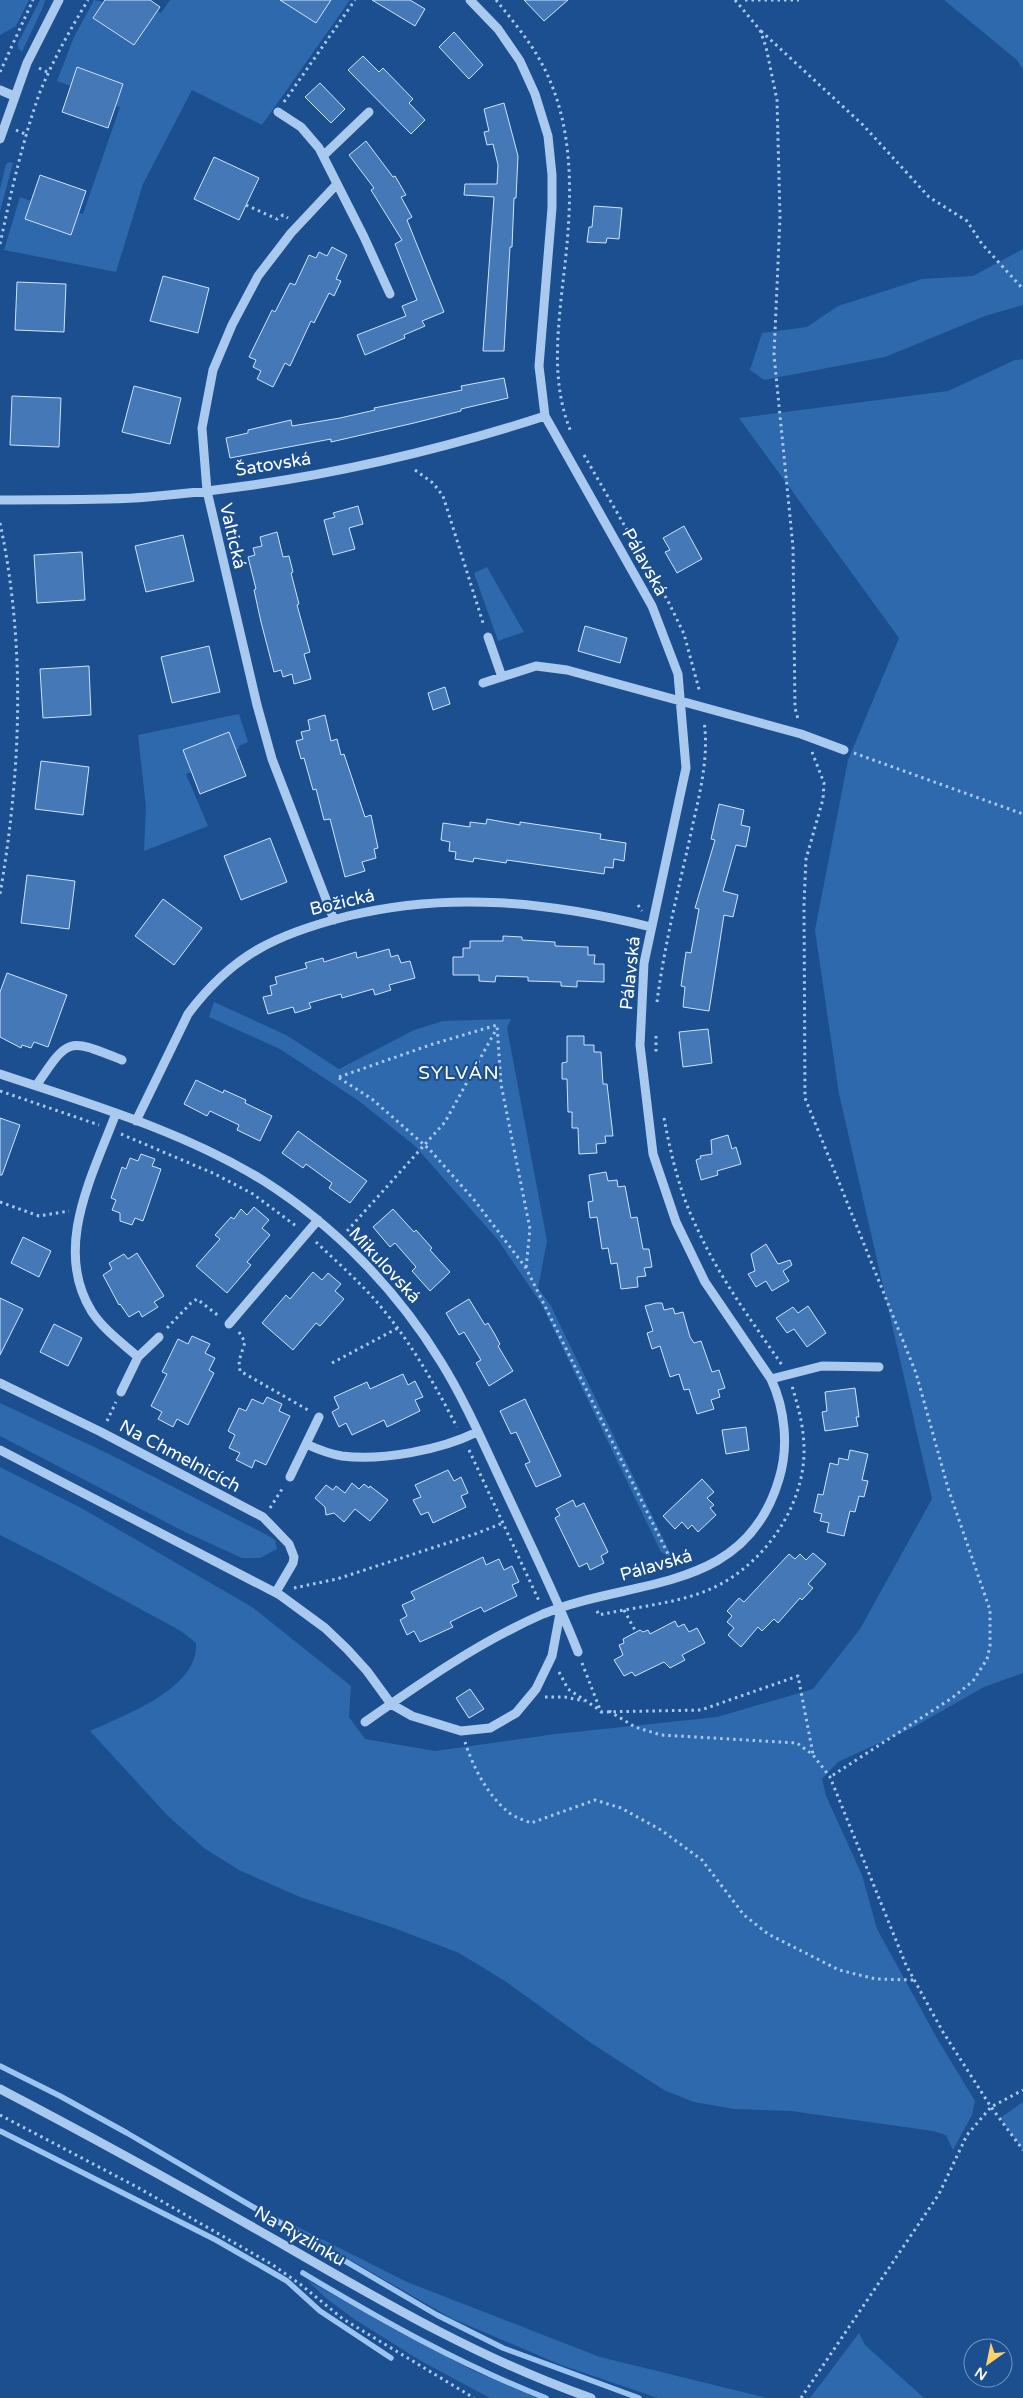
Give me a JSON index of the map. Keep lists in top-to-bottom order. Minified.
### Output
{"streets":{"street":["Šatovská","Valtická","Pálavská","Božická","Mikulovská","Na Chmelnicích","Na Ryzlinku"]},"crossings":[["Šatovská","Valtická"],["Šatovská","Pálavská"],["Valtická","Božická"],["Pálavská","Božická"],["Pálavská","Mikulovská"],["Božická","Mikulovská"]],"districts":["SYLVÁN"],"north":"bottom left"}
